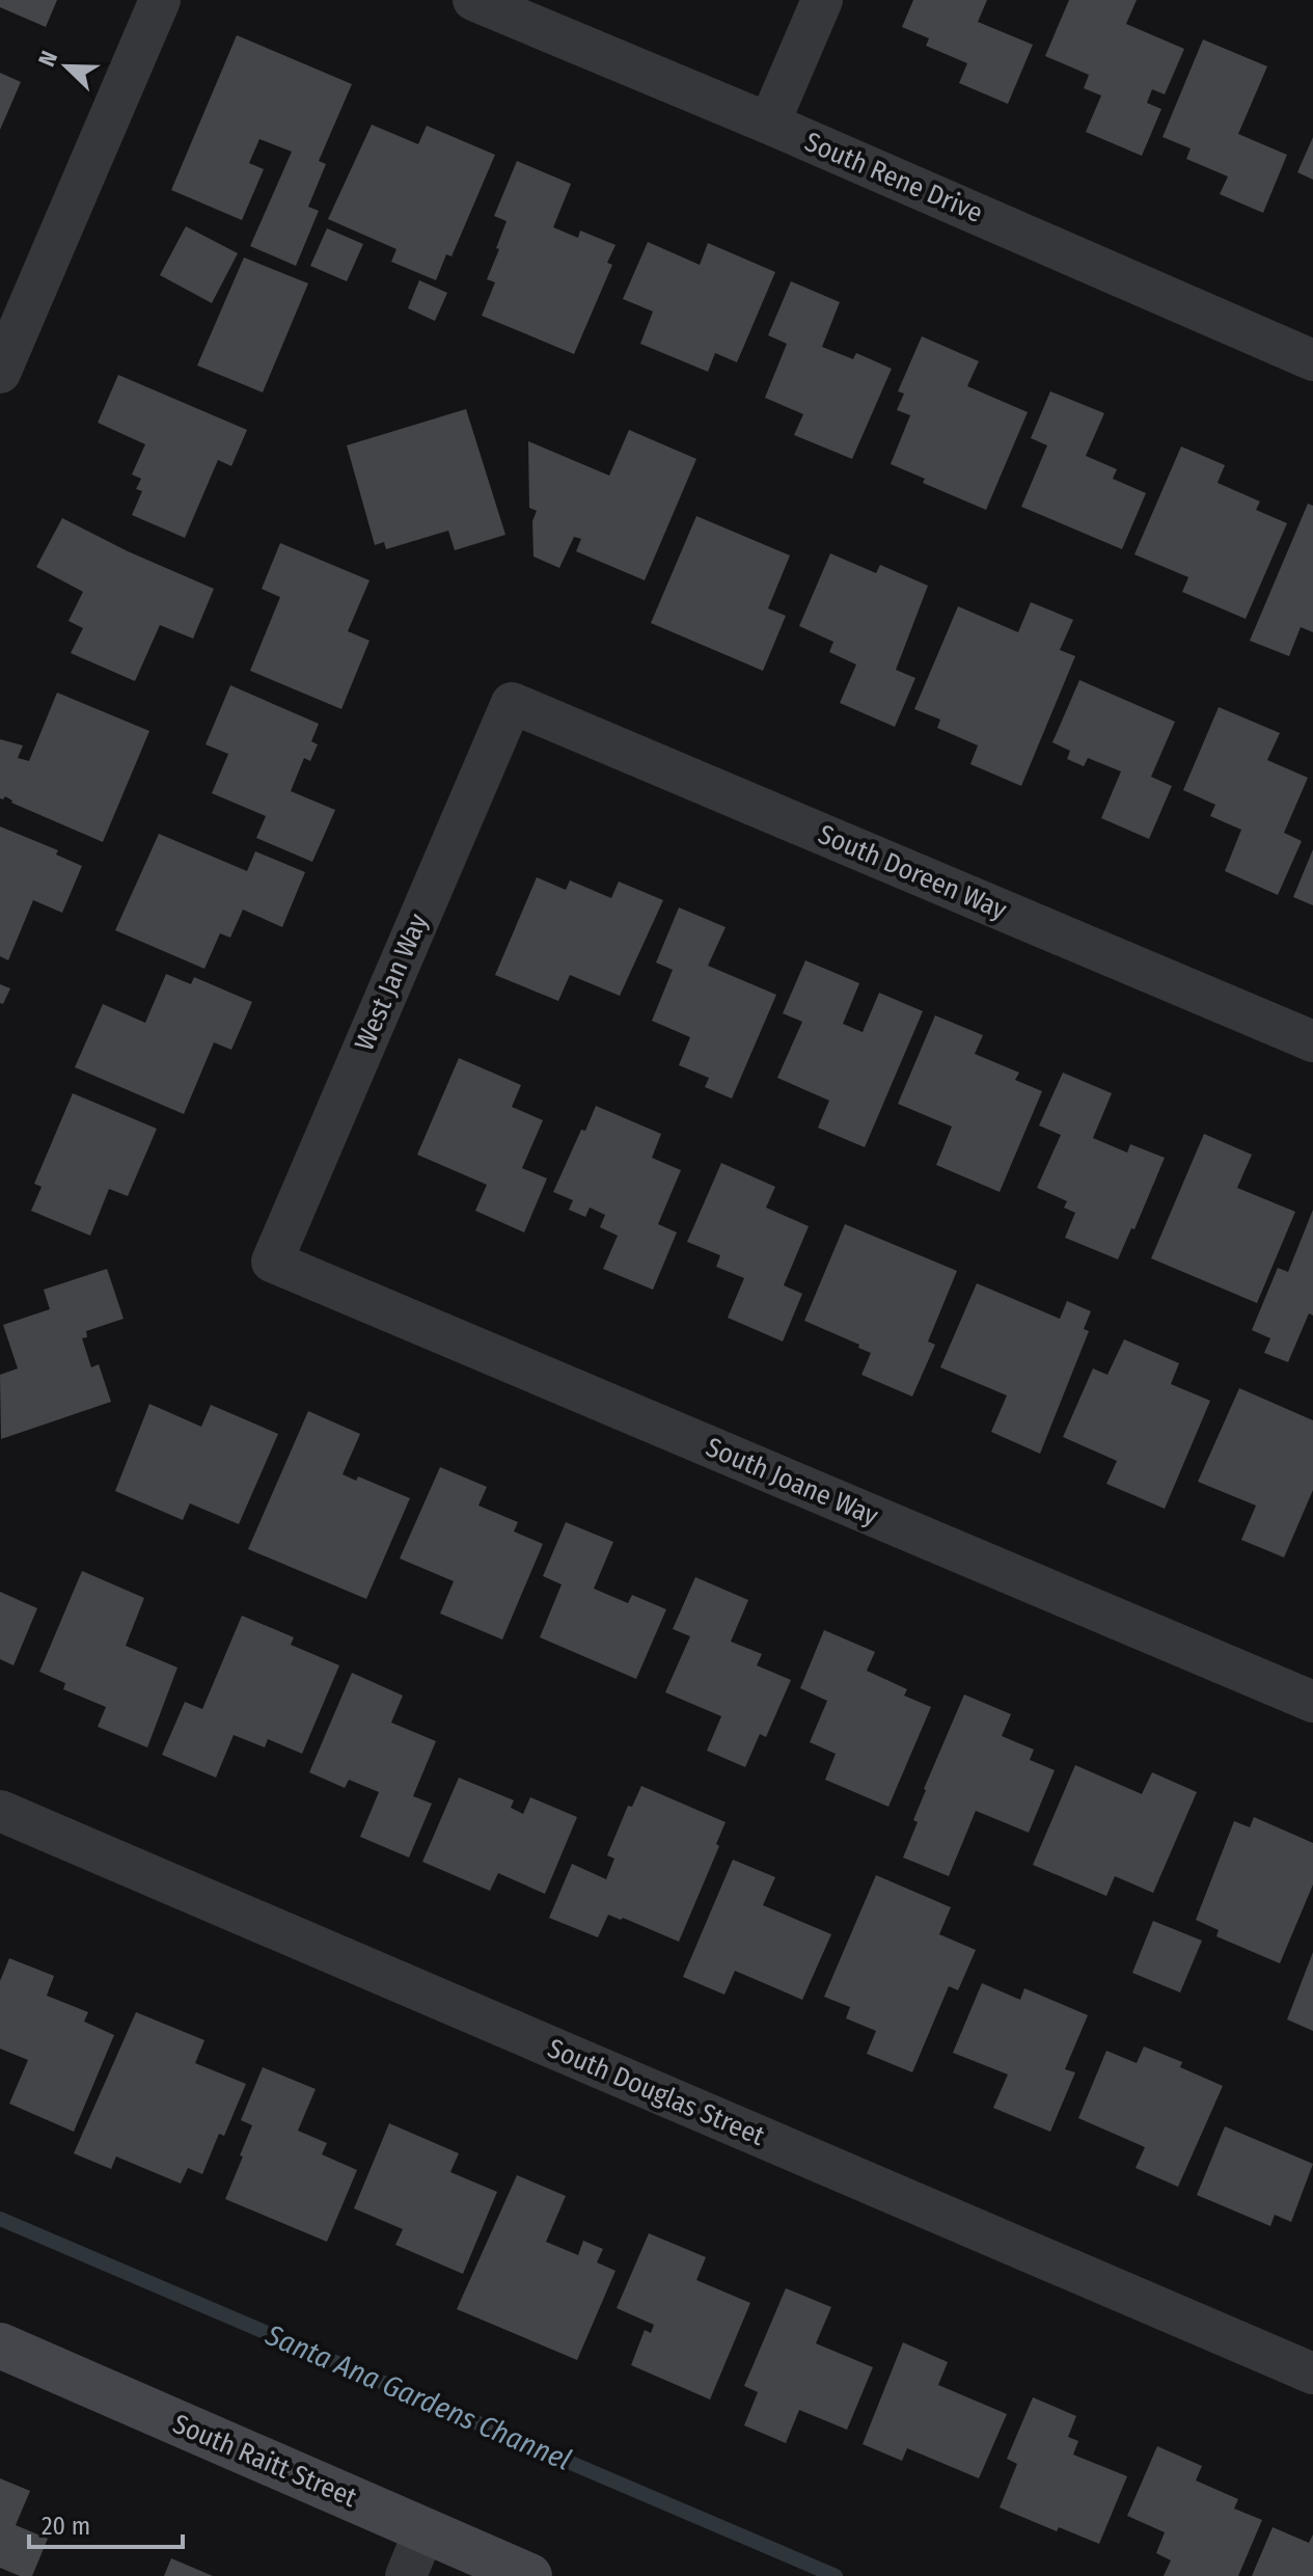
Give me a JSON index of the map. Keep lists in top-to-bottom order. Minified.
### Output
{"streets":{"street":["South Rene Drive","South Doreen Way","West Jan Way","South Joane Way","South Douglas Street","South Raitt Street"]},"crossings":[["South Doreen Way","West Jan Way"],["West Jan Way","South Joane Way"]],"water":["Santa Ana Gardens Channel"],"scale_bar":"20 m","north":"top left"}
